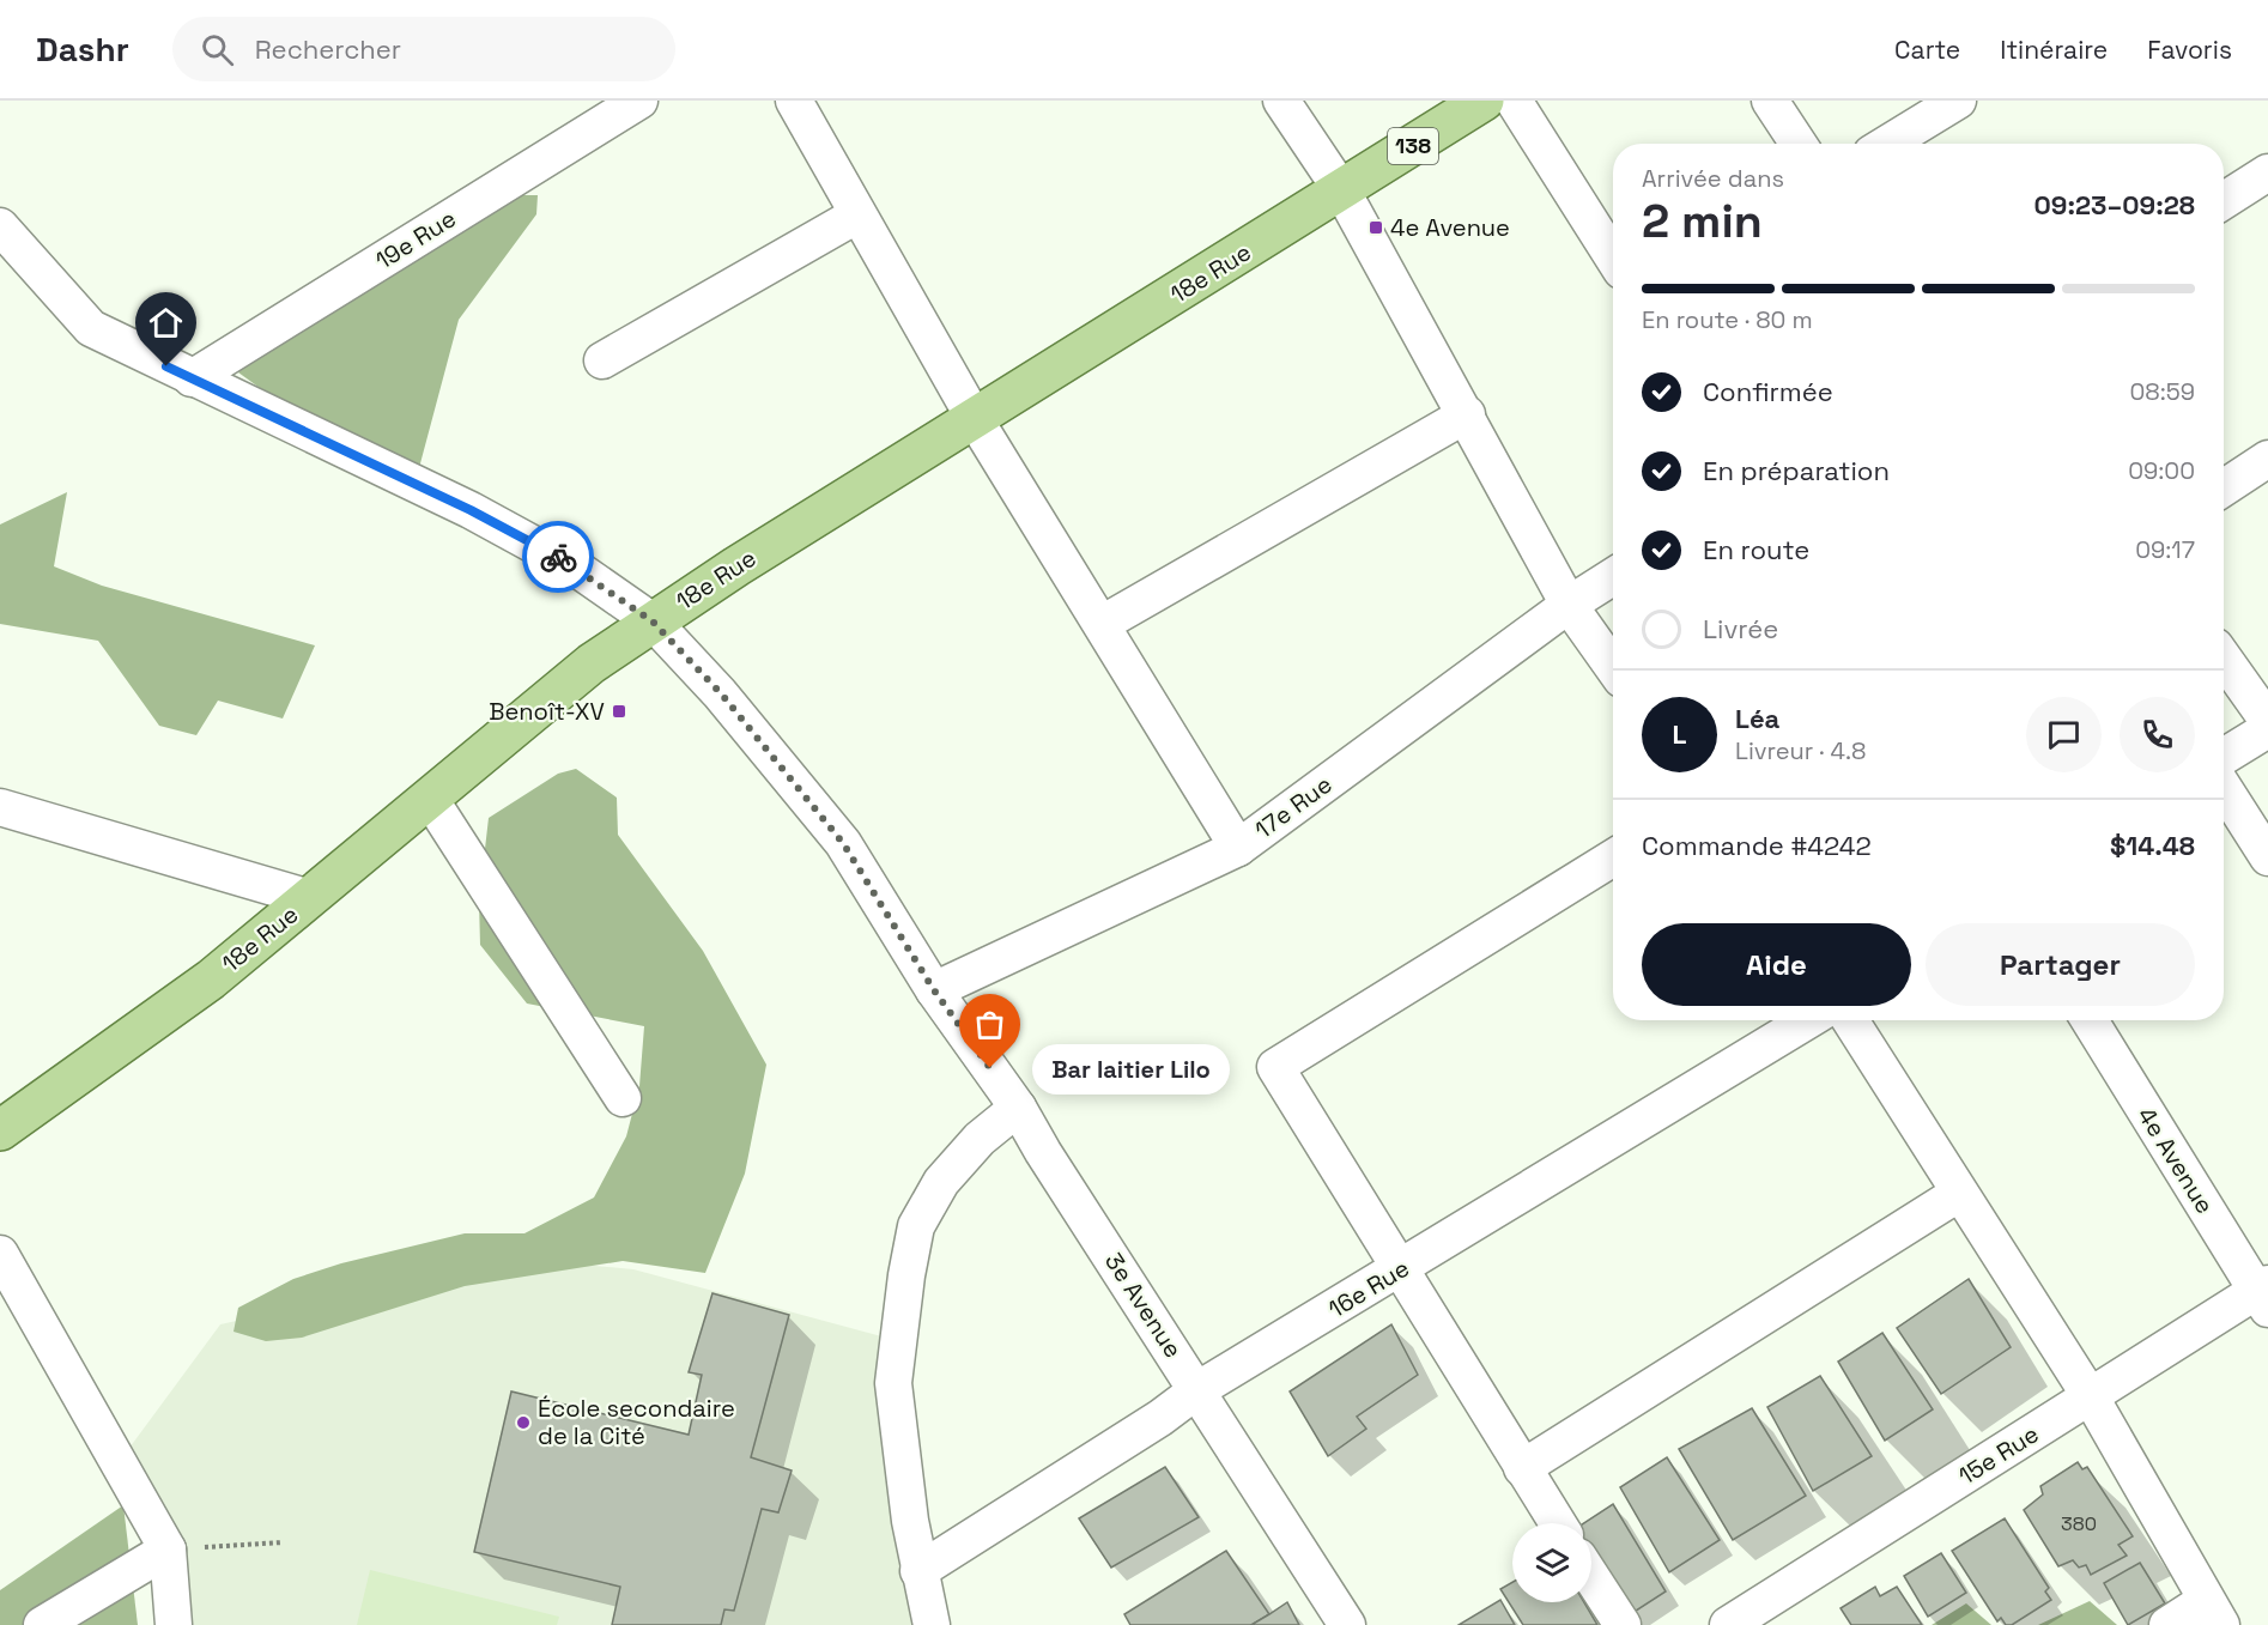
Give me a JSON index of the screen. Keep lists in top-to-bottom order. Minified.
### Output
{"streets":{"main road":["138","18e Rue"],"street":["19e Rue","17e Rue","4e Avenue","16e Rue","3e Avenue","15e Rue"]},"crossings":[["19e Rue","3e Avenue"],["18e Rue","3e Avenue"],["17e Rue","3e Avenue"],["4e Avenue","15e Rue"],["16e Rue","3e Avenue"]],"places":{"transit":["4e Avenue","Benoît-XV"],"other":["Bar laitier Lilo","École secondaire de la Cité"]},"house_numbers":["380"],"page":{"header":"Dashr","search":"Rechercher","nav":["Carte","Itinéraire","Favoris"],"heading":["2 min","Arrivée dans","09:23–09:28"],"panel":["Léa","Livreur · 4.8","Commande #4242","$14.48"],"bar":"En route · 80 m","list":[["Confirmée","08:59"],["En préparation","09:00"],["En route","09:17"],"Livrée"],"round":"L","buttons":["Aide","Partager"],"bubble":"Bar laitier Lilo"}}
